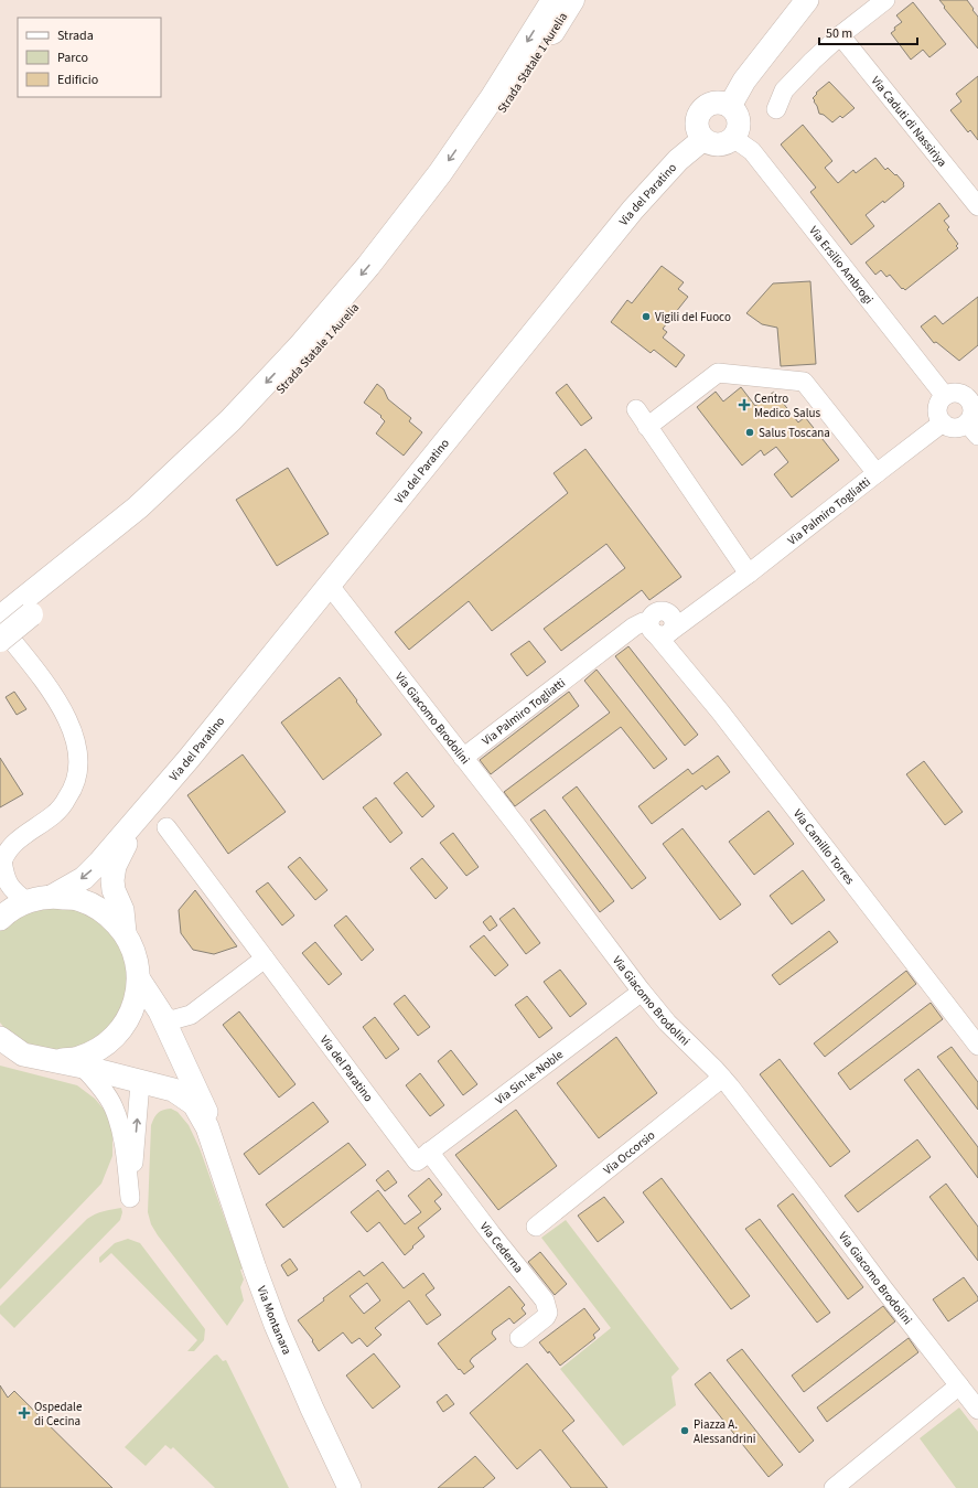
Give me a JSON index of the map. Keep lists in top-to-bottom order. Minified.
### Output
{"streets":{"highway":["Strada Statale 1 Aurelia"],"main road":["Via del Paratino","Via Montanara"],"street":["Via Caduti di Nassiriya","Via Ersilio Ambrogi","Via Palmiro Togliatti","Via Giacomo Brodolini","Via Camillo Torres","Via Sin-le-Noble","Via Occorsio","Via Cederna"]},"crossings":[["Via del Paratino","Via Ersilio Ambrogi"],["Via del Paratino","Via Giacomo Brodolini"],["Via del Paratino","Via Sin-le-Noble"],["Via del Paratino","Via Cederna"],["Via Palmiro Togliatti","Via Giacomo Brodolini"],["Via Palmiro Togliatti","Via Camillo Torres"],["Via Giacomo Brodolini","Via Sin-le-Noble"],["Via Giacomo Brodolini","Via Occorsio"],["Via Sin-le-Noble","Via Cederna"]],"places":{"other":["Vigili del Fuoco","Salus Toscana","Piazza A. Alessandrini"],"health":["Centro Medico Salus","Ospedale di Cecina"]},"legend":["Strada","Parco","Edificio"],"scale_bar":"50 m"}
